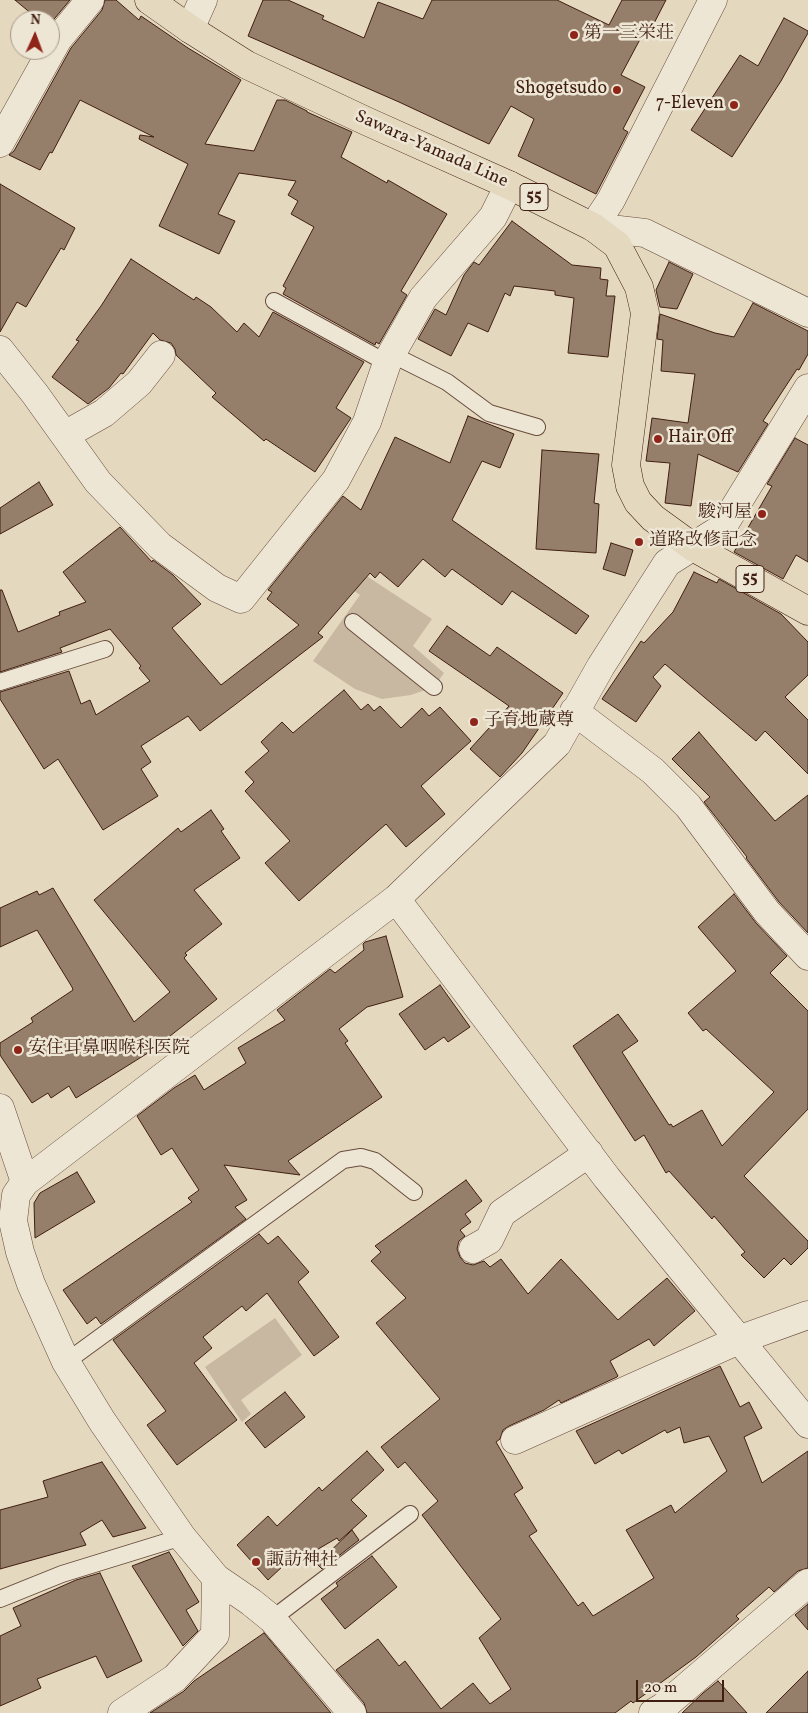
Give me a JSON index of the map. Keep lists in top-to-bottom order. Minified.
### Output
{"streets":{"main road":["Sawara-Yamada Line","55"]},"places":["第一三栄荘","Shogetsudo","7-Eleven","Hair Off","駿河屋","道路改修記念","子育地蔵尊","安住耳鼻咽喉科医院","諏訪神社"],"scale_bar":"20 m","north":"top"}
